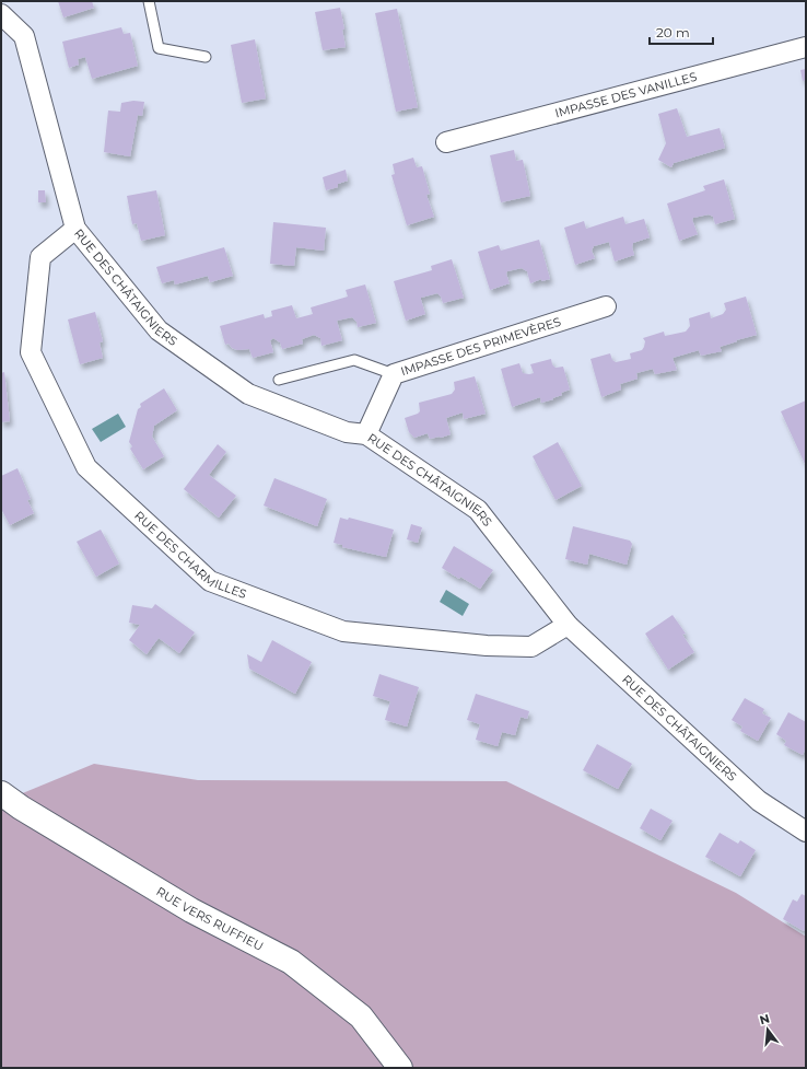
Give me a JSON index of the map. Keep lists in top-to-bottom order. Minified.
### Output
{"streets":{"street":["IMPASSE DES VANILLES","RUE DES CHÂTAIGNIERS","IMPASSE DES PRIMEVÈRES","RUE DES CHARMILLES","RUE VERS RUFFIEU"]},"crossings":[["RUE DES CHÂTAIGNIERS","IMPASSE DES PRIMEVÈRES"],["RUE DES CHÂTAIGNIERS","RUE DES CHARMILLES"]],"scale_bar":"20 m","north":"top"}
